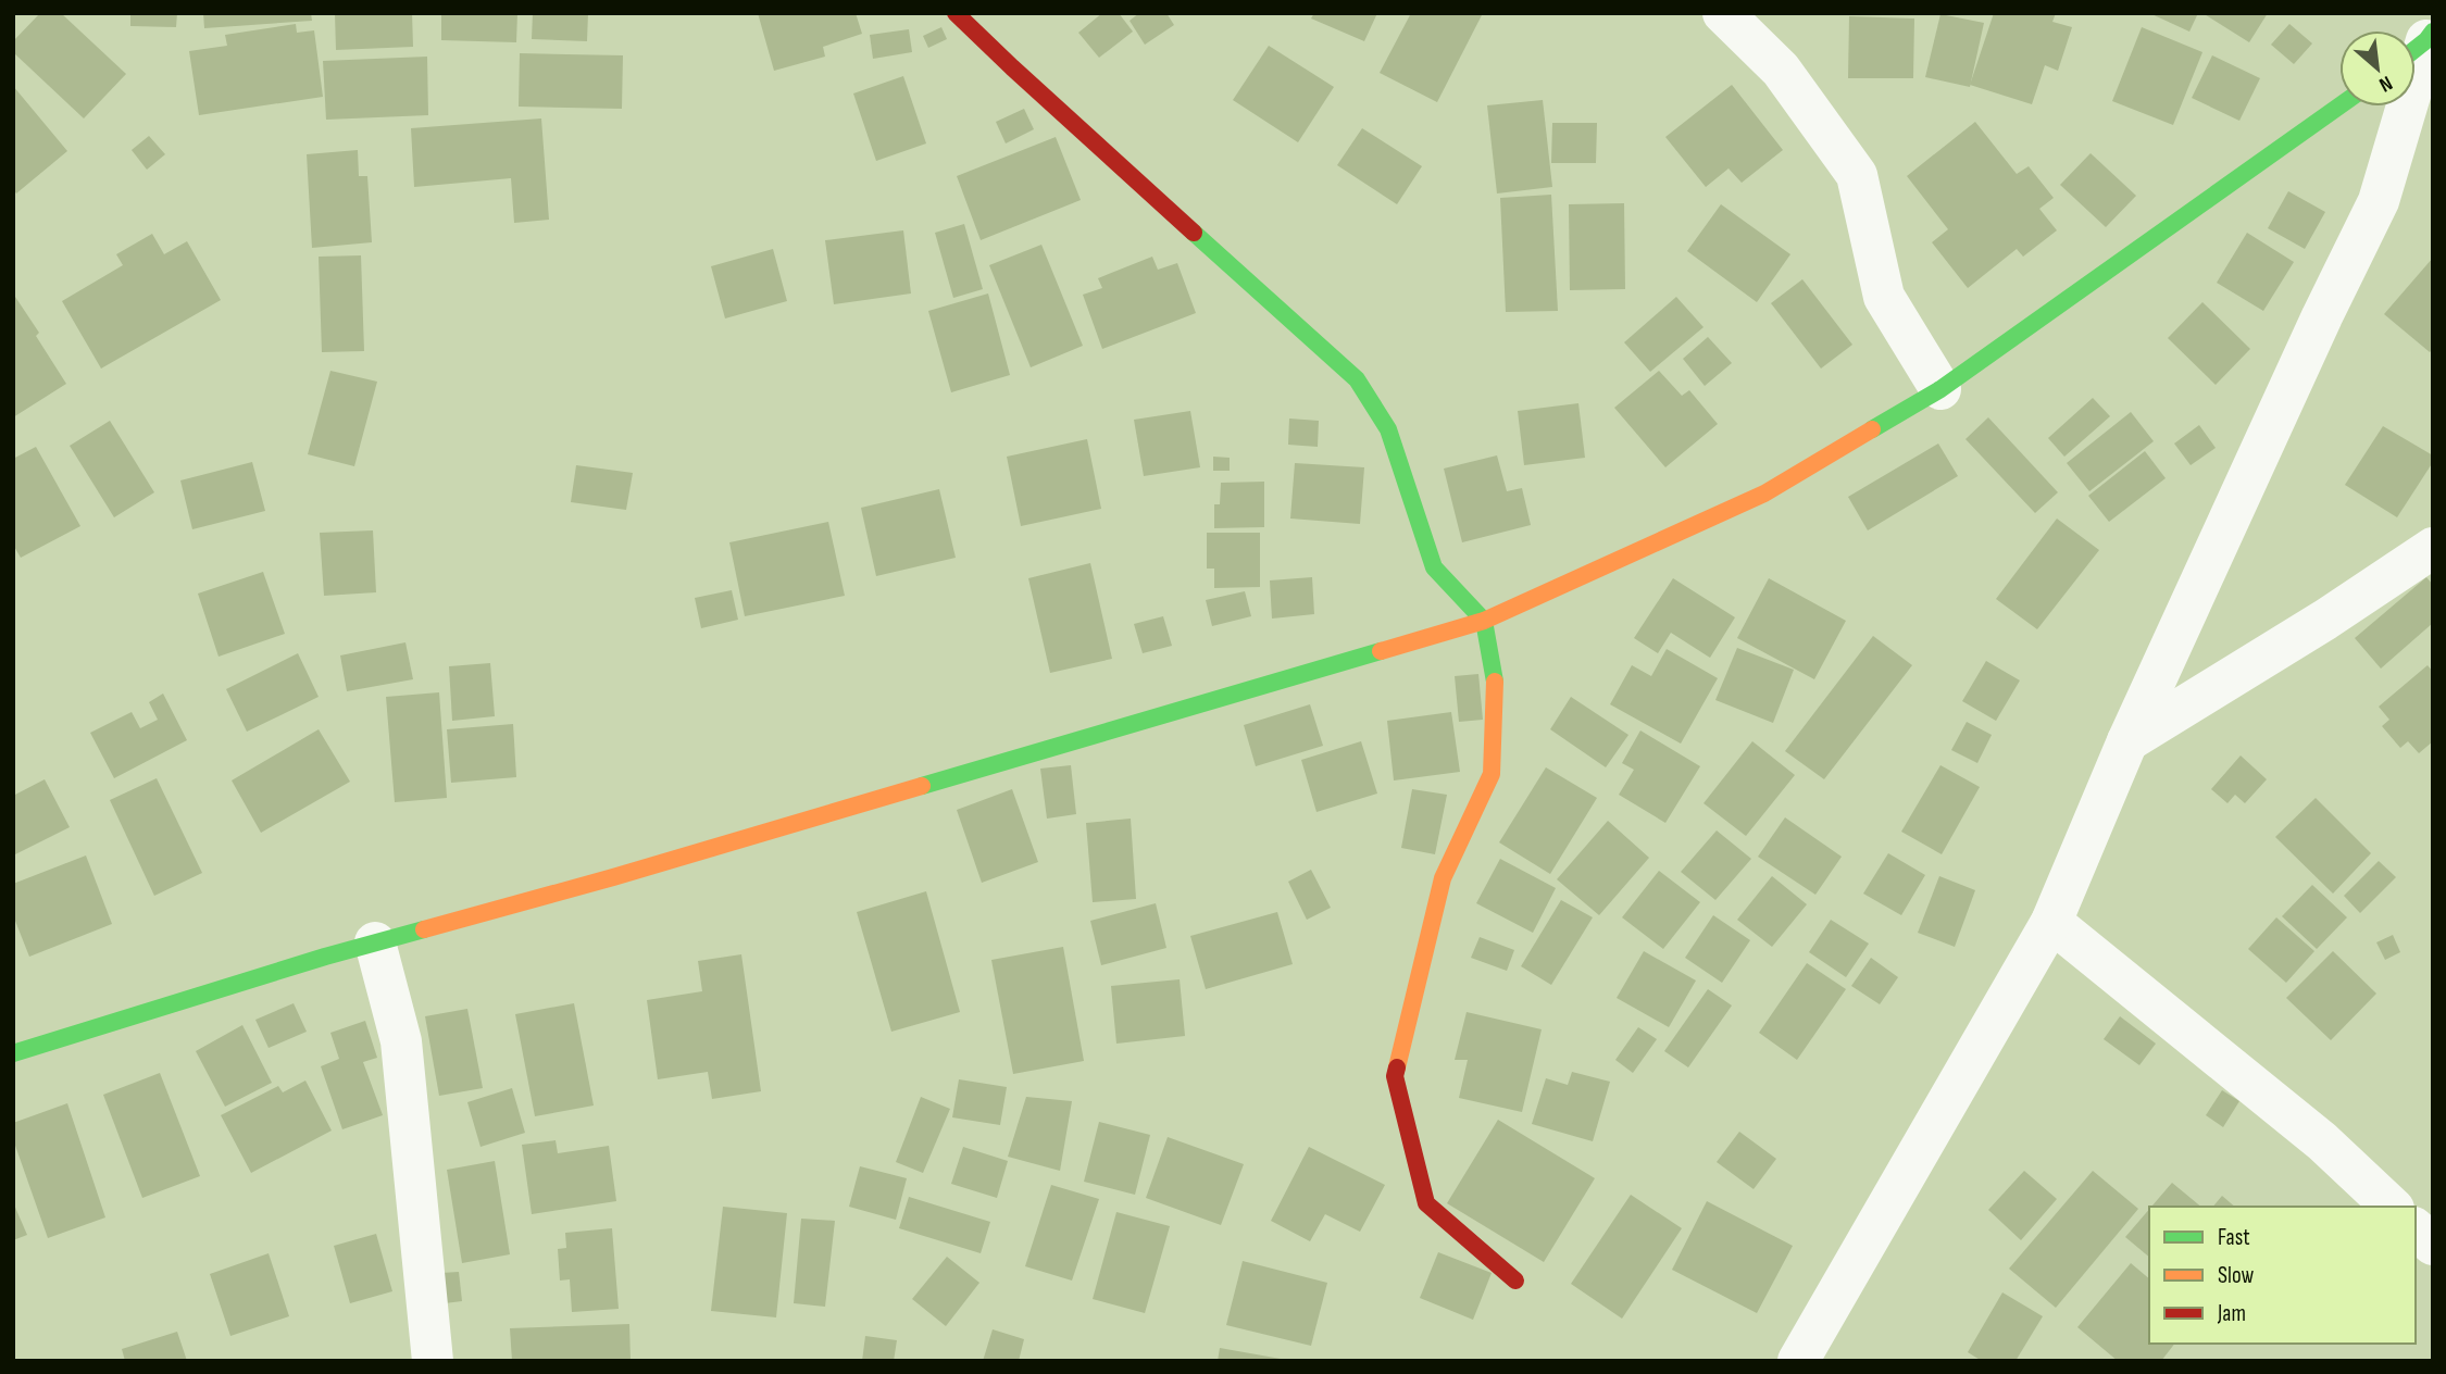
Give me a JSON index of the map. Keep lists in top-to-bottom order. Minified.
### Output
{"legend":["Fast","Slow","Jam"],"north":"bottom right"}
